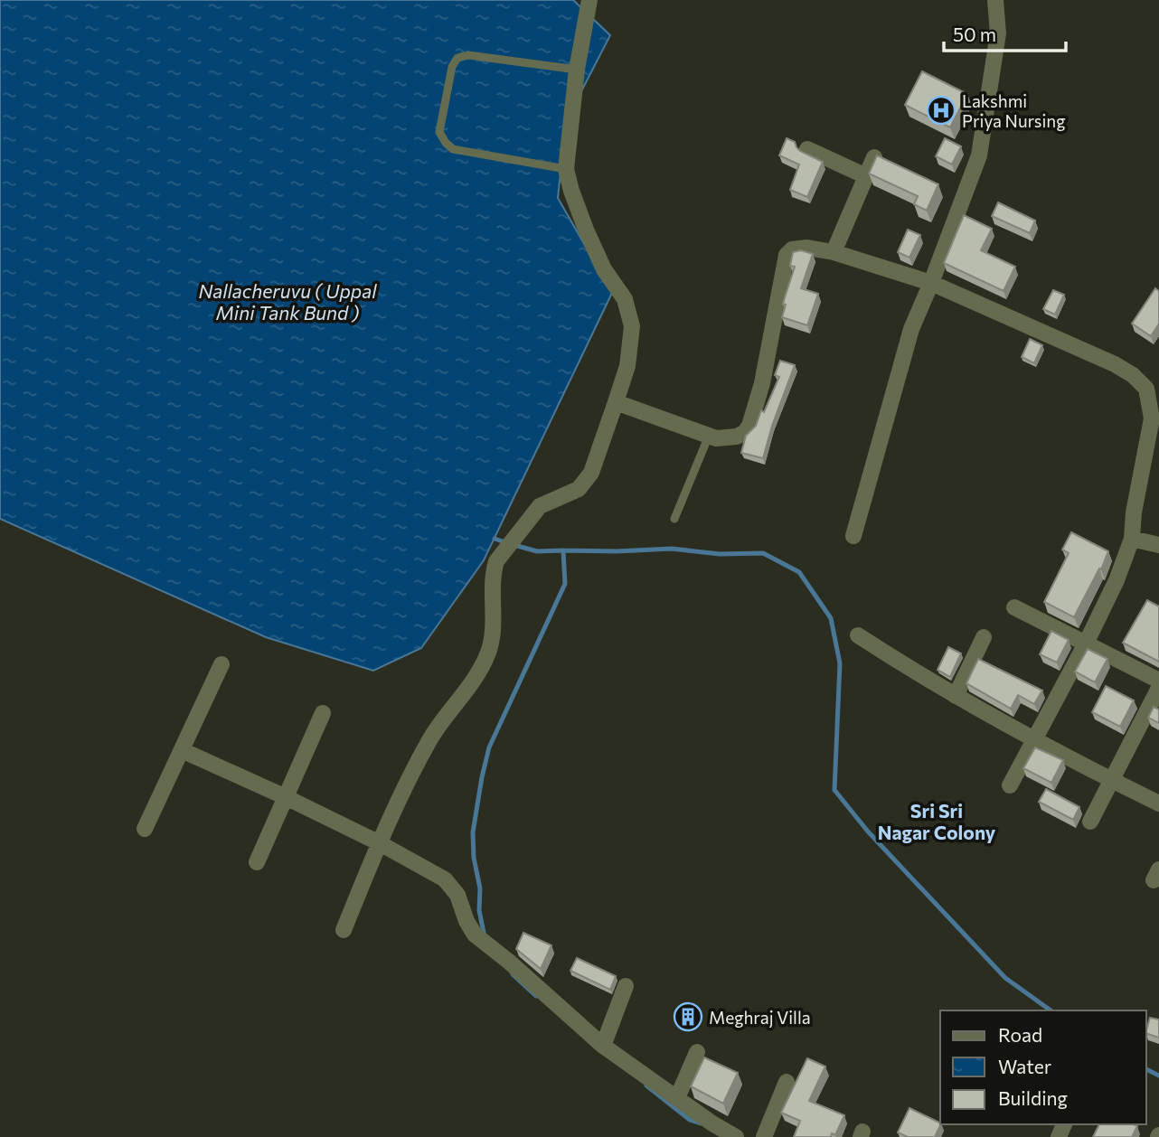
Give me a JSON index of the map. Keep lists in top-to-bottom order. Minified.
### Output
{"districts":["Sri Sri Nagar Colony"],"water":["Nallacheruvu ( Uppal Mini Tank Bund )"],"places":{"hospital":["Lakshmi Priya Nursing"],"building":["Meghraj Villa"]},"legend":["Road","Water","Building"],"scale_bar":"50 m"}
